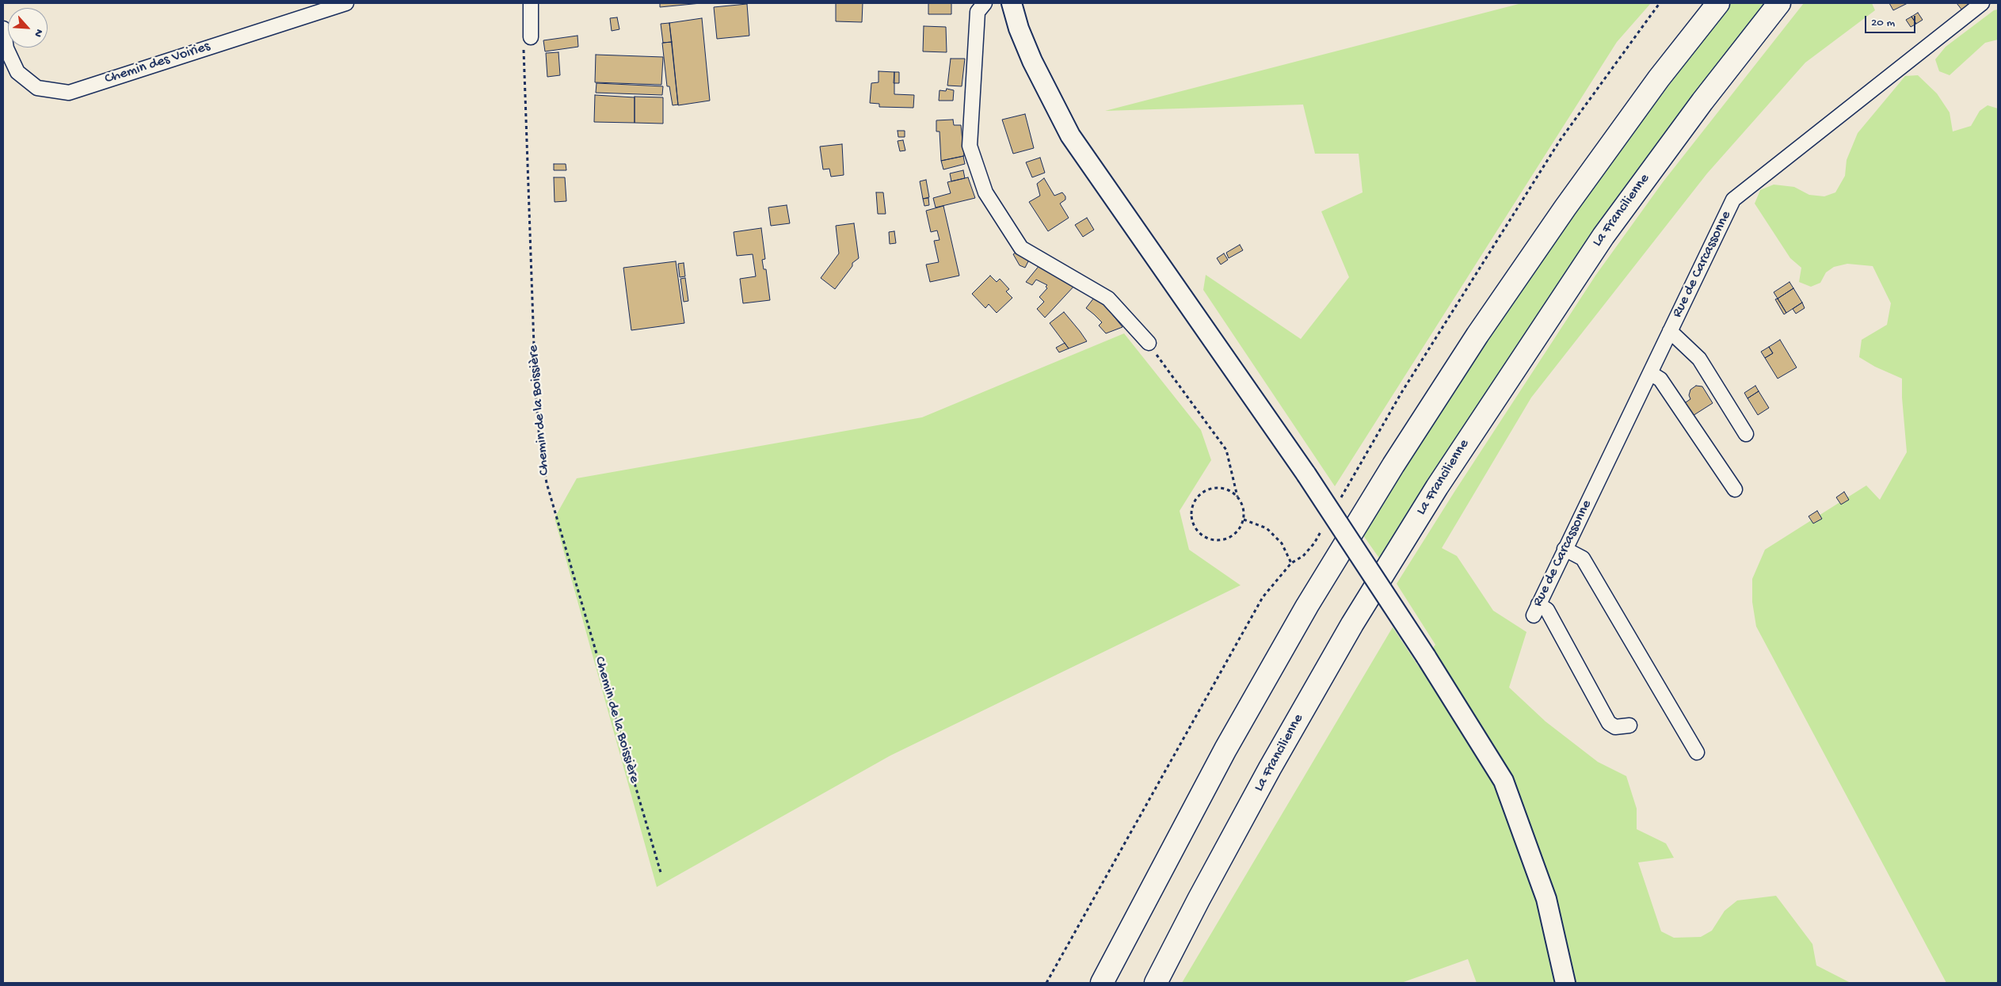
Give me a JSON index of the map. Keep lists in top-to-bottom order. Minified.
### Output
{"streets":{"highway":["La Francilienne"],"street":["Chemin des Voiries","Rue de Carcassonne"],"path":["Chemin de la Boissière"]},"scale_bar":"20 m","north":"bottom right"}
